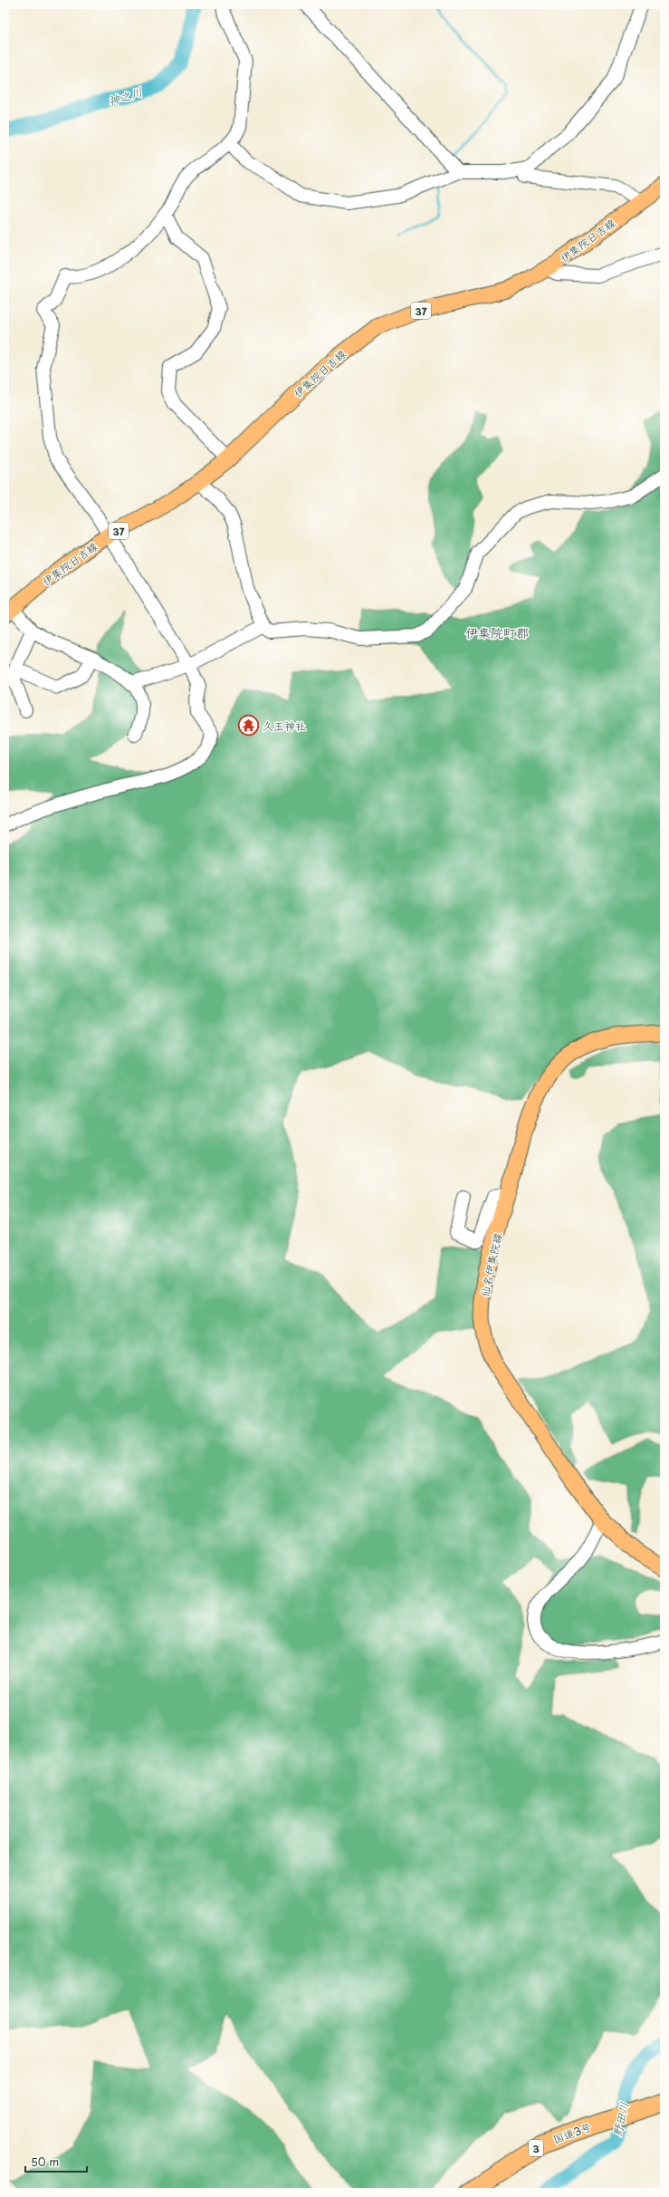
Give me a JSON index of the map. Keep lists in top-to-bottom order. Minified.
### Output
{"streets":{"highway":["国道3号","3"],"main road":["伊集院日吉線","37","仙名伊集院線"]},"districts":["伊集院町郡"],"water":["神之川","野田川"],"places":{"temple":["久玉神社"]},"scale_bar":"50 m"}
